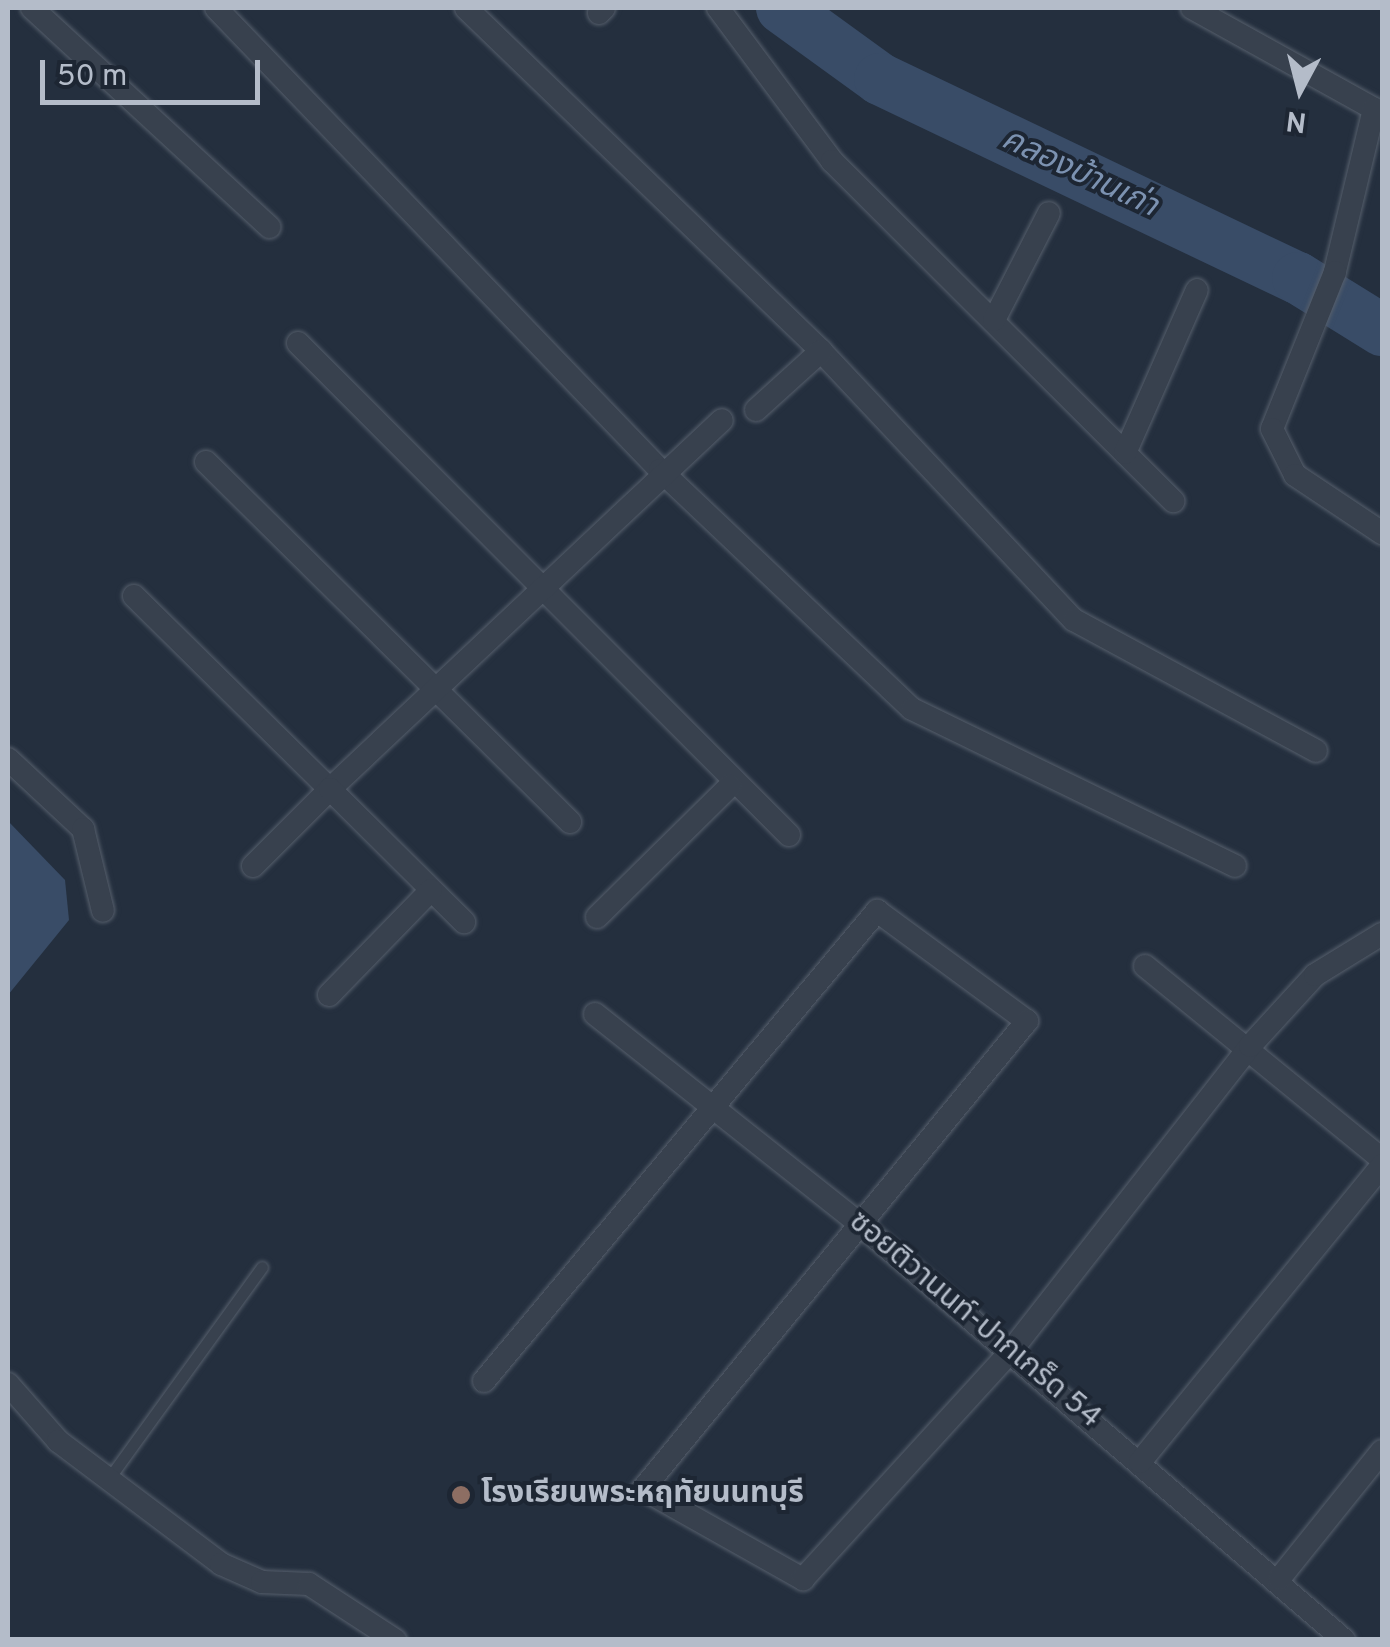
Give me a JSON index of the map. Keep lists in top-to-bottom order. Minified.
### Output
{"streets":{"street":["ซอยติวานนท์-ปากเกร็ด 54"]},"water":["คลองบ้านเก่า"],"places":["โรงเรียนพระหฤทัยนนทบุรี"],"scale_bar":"50 m","north":"bottom"}
